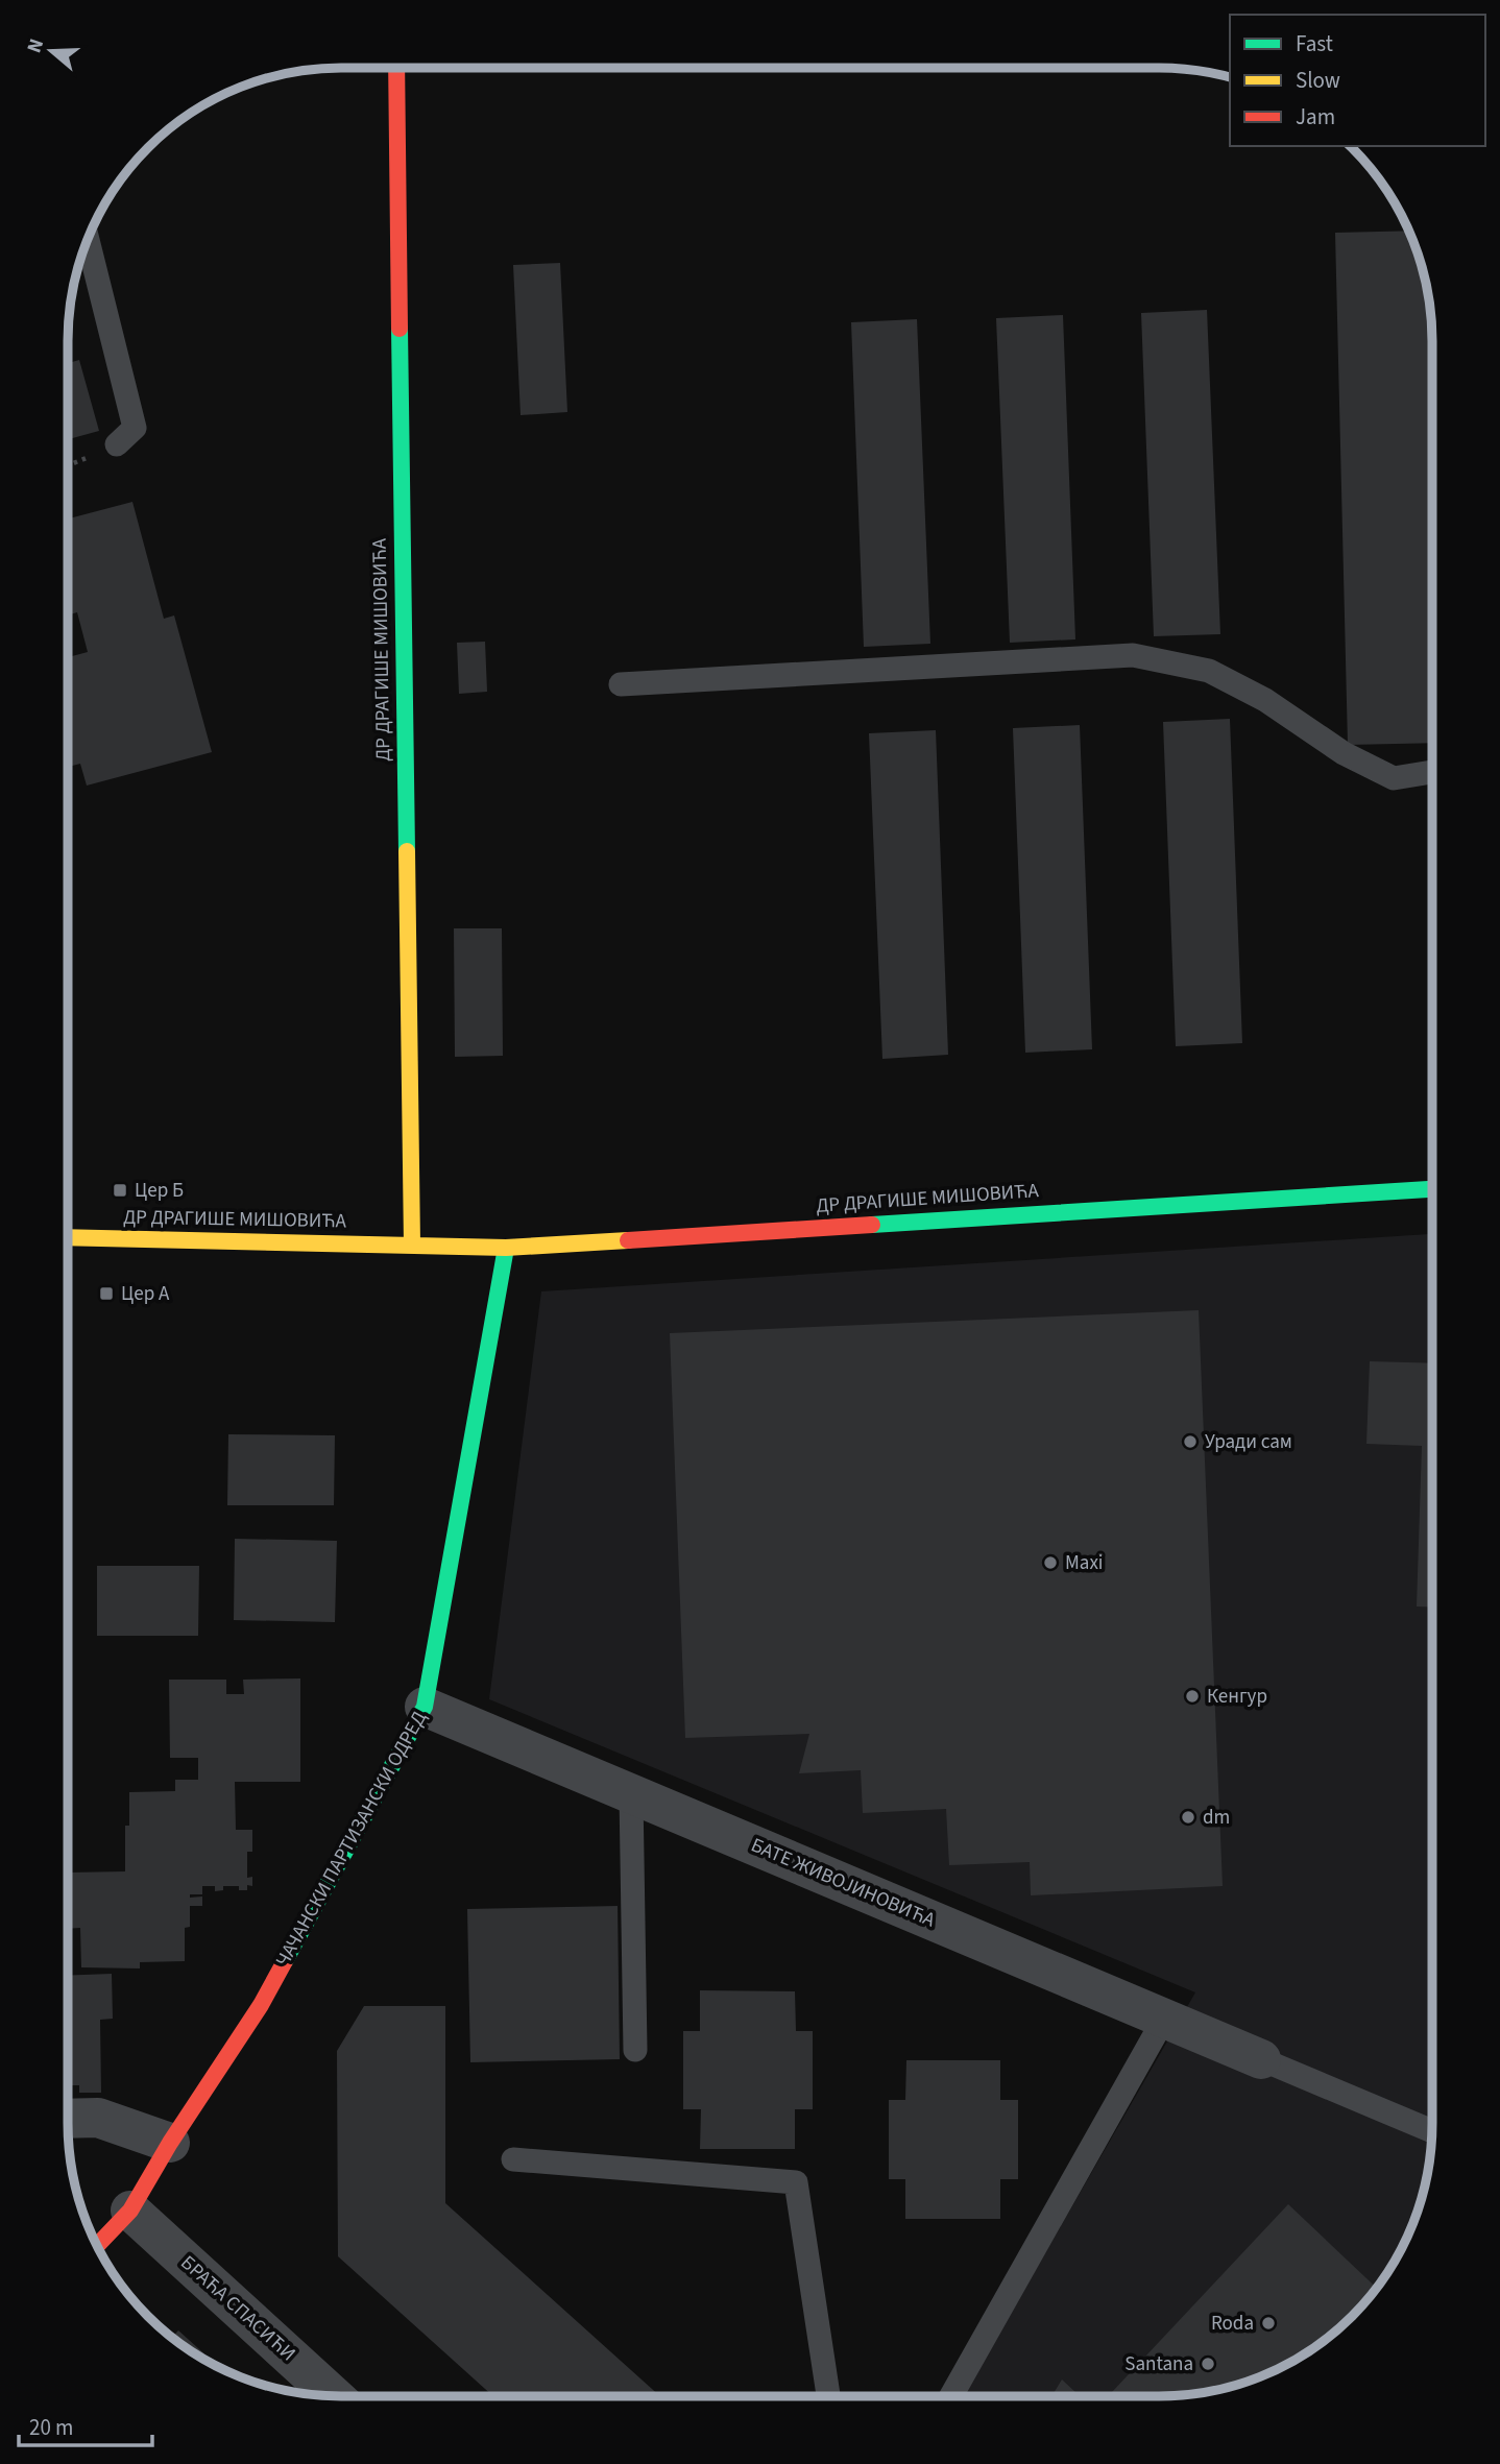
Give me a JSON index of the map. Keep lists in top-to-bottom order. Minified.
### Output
{"streets":{"street":["ДР ДРАГИШЕ МИШОВИЋА","ЧАЧАНСКИ ПАРТИЗАНСКИ ОДРЕД","БАТЕ ЖИВОЈИНОВИЋА","БРАЋА СПАСИЋИ"]},"crossings":[["ДР ДРАГИШЕ МИШОВИЋА","ЧАЧАНСКИ ПАРТИЗАНСКИ ОДРЕД"],["ЧАЧАНСКИ ПАРТИЗАНСКИ ОДРЕД","БАТЕ ЖИВОЈИНОВИЋА"],["ЧАЧАНСКИ ПАРТИЗАНСКИ ОДРЕД","БРАЋА СПАСИЋИ"]],"places":{"transit":["Цер Б","Цер А"],"other":["Уради сам","Maxi","Кенгур","dm","Roda","Santana"]},"legend":["Fast","Slow","Jam"],"scale_bar":"20 m","north":"left"}
